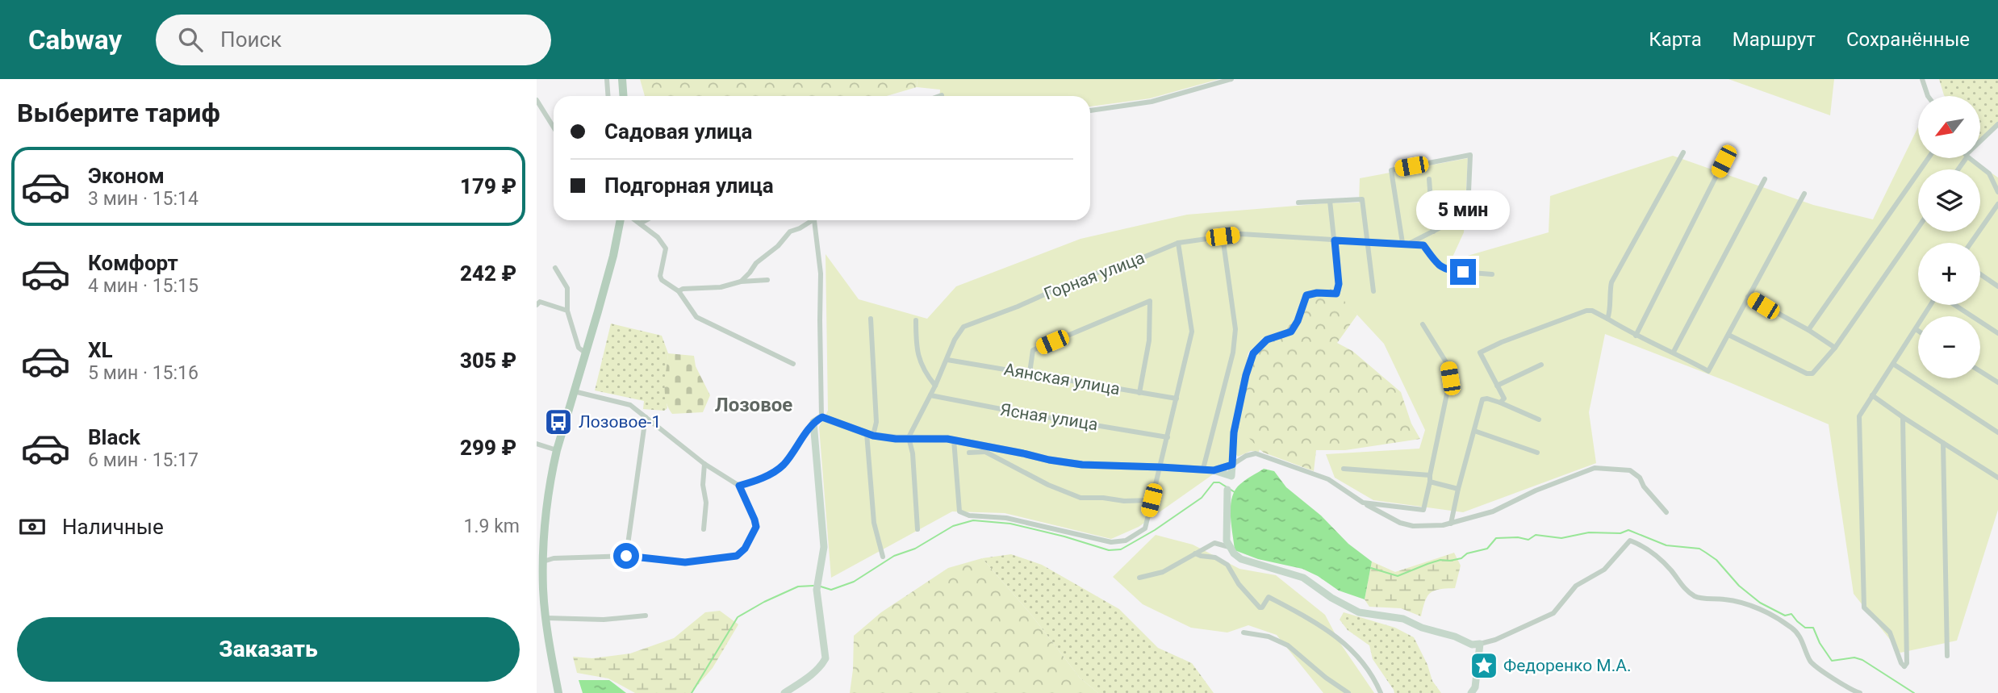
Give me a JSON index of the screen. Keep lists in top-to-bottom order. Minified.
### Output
{"streets":{"street":["Горная улица","Аянская улица","Ясная улица"]},"crossings":[["Горная улица","Аянская улица"],["Горная улица","Ясная улица"]],"districts":["Лозовое"],"places":{"bus stop":["Лозовое-1"],"place":["Федоренко М.А."]},"north":"bottom left","page":{"header":"Cabway","search":"Поиск","nav":["Карта","Маршрут","Сохранённые"],"heading":"Выберите тариф","map_buttons":["+","−"],"banner":["Садовая улица","Подгорная улица"],"list":[{"name":"Эконом","note":"3 мин · 15:14","value":"179 ₽"},{"name":"Комфорт","note":"4 мин · 15:15","value":"242 ₽"},{"name":"XL","note":"5 мин · 15:16","value":"305 ₽"},{"name":"Black","note":"6 мин · 15:17","value":"299 ₽"}],"bubble":"5 мин","pay":["Наличные","1.9 km"],"buttons":"Заказать"}}
